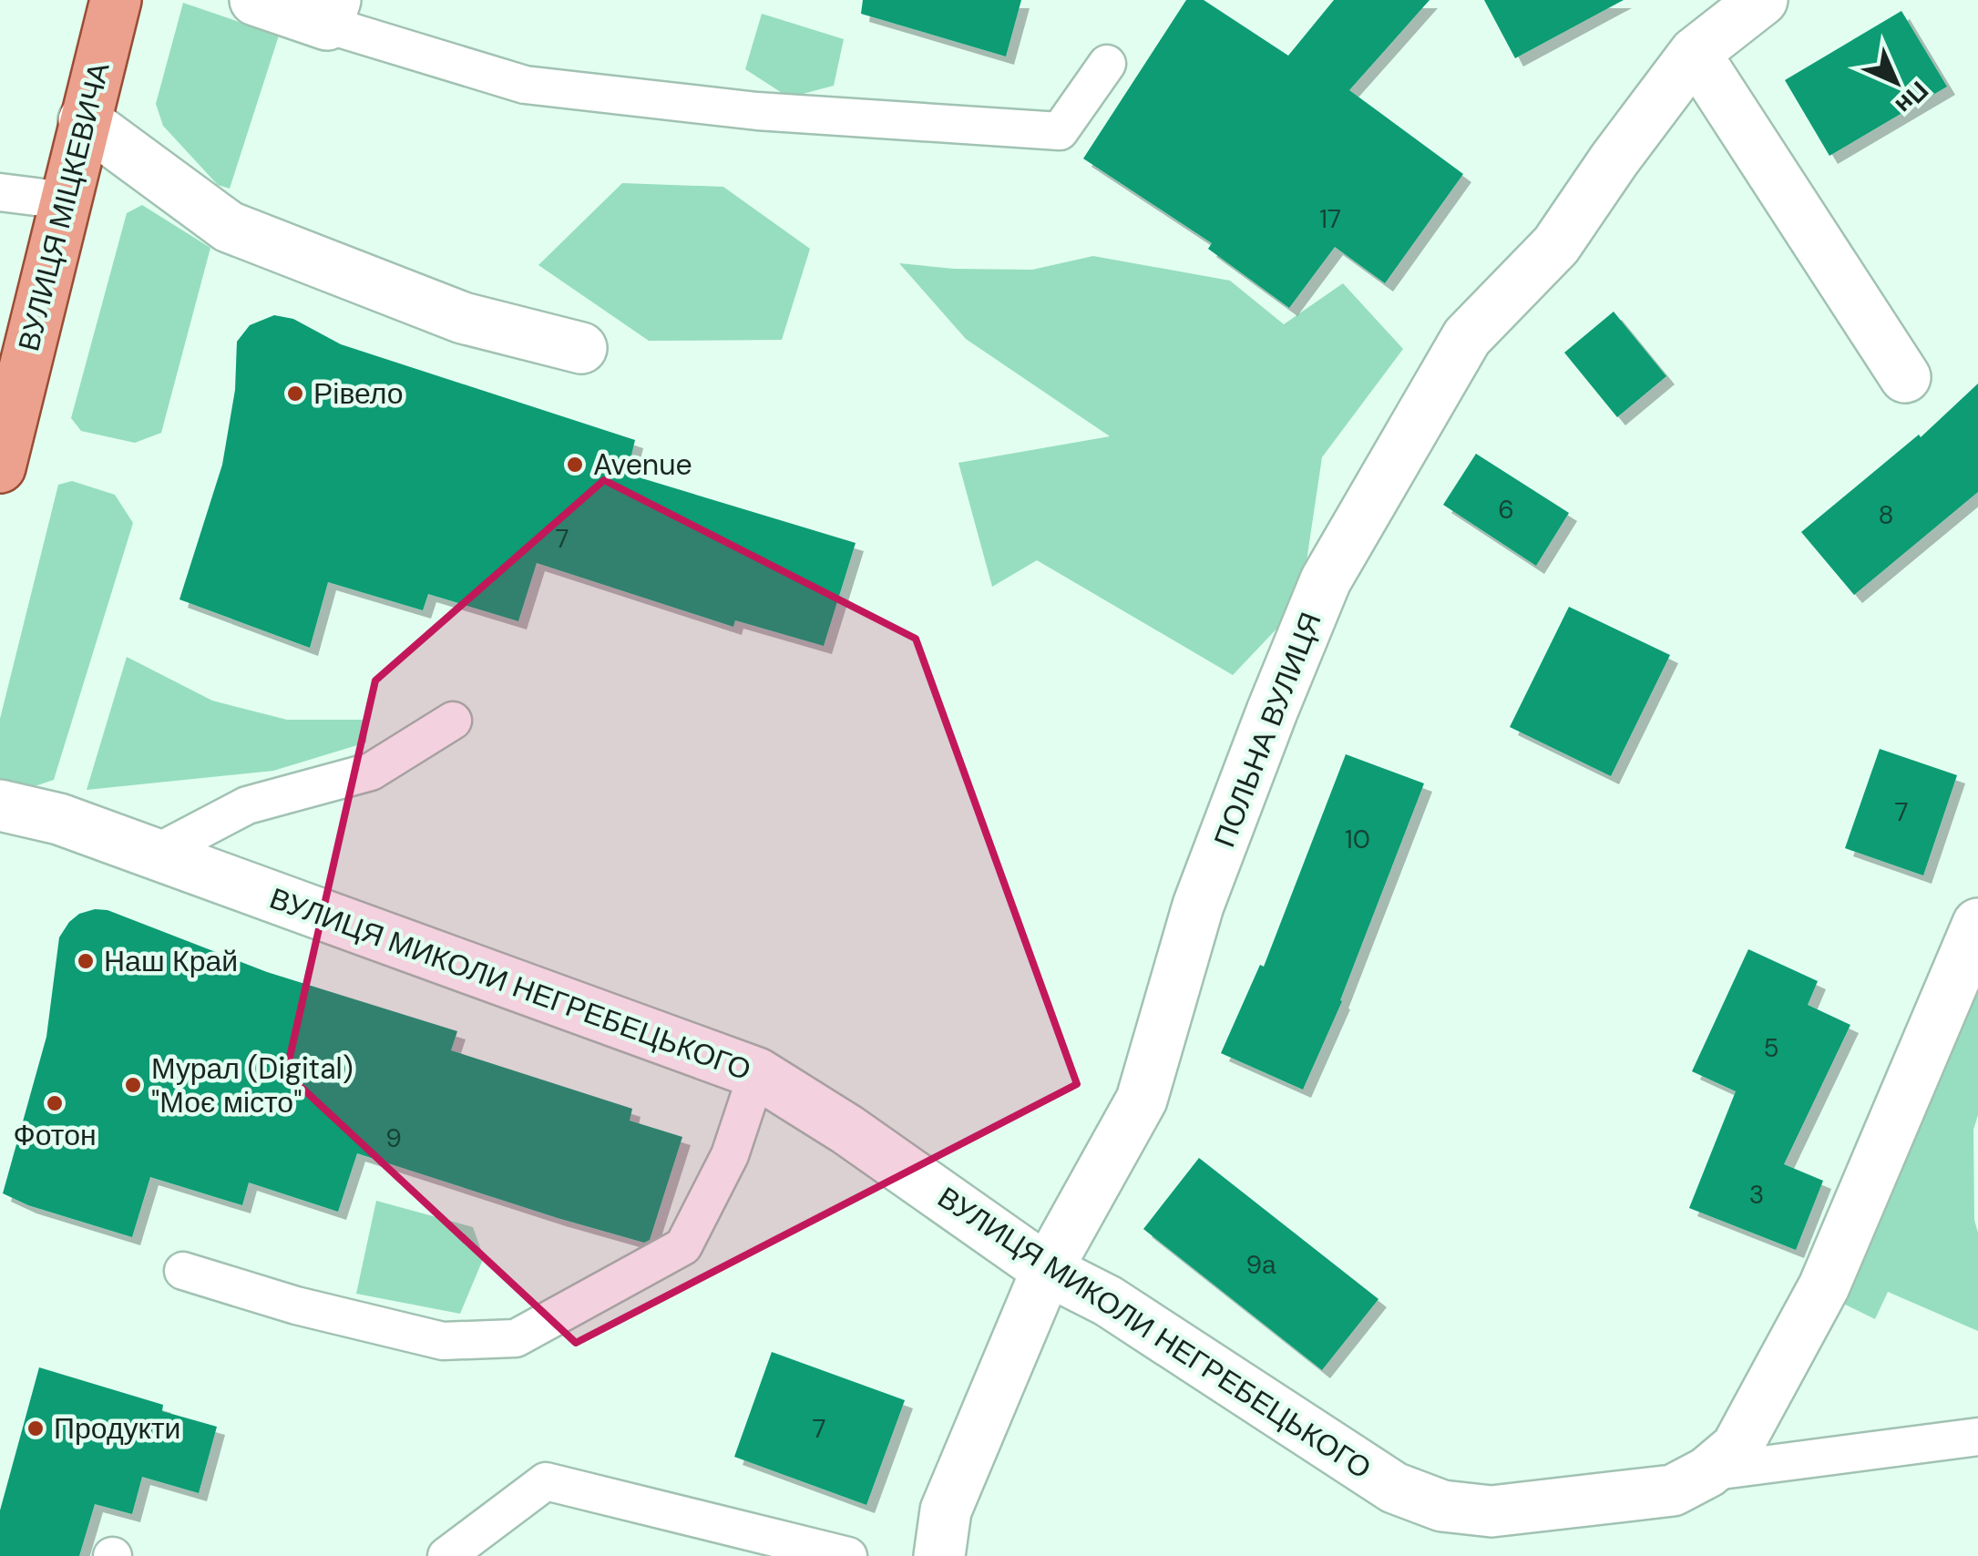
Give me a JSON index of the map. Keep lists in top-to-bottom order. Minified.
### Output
{"streets":{"main road":["ВУЛИЦЯ МІЦКЕВИЧА"],"street":["ПОЛЬНА ВУЛИЦЯ","ВУЛИЦЯ МИКОЛИ НЕГРЕБЕЦЬКОГО"]},"crossings":[["ПОЛЬНА ВУЛИЦЯ","ВУЛИЦЯ МИКОЛИ НЕГРЕБЕЦЬКОГО"]],"places":["Рівело","Avenue","Наш Край","Мурал (Digital) \"Моє місто\"","Фотон","Продукти"],"house_numbers":["17","6","8","7","7","10","5","9","3","9а","7"],"north":"bottom right"}
